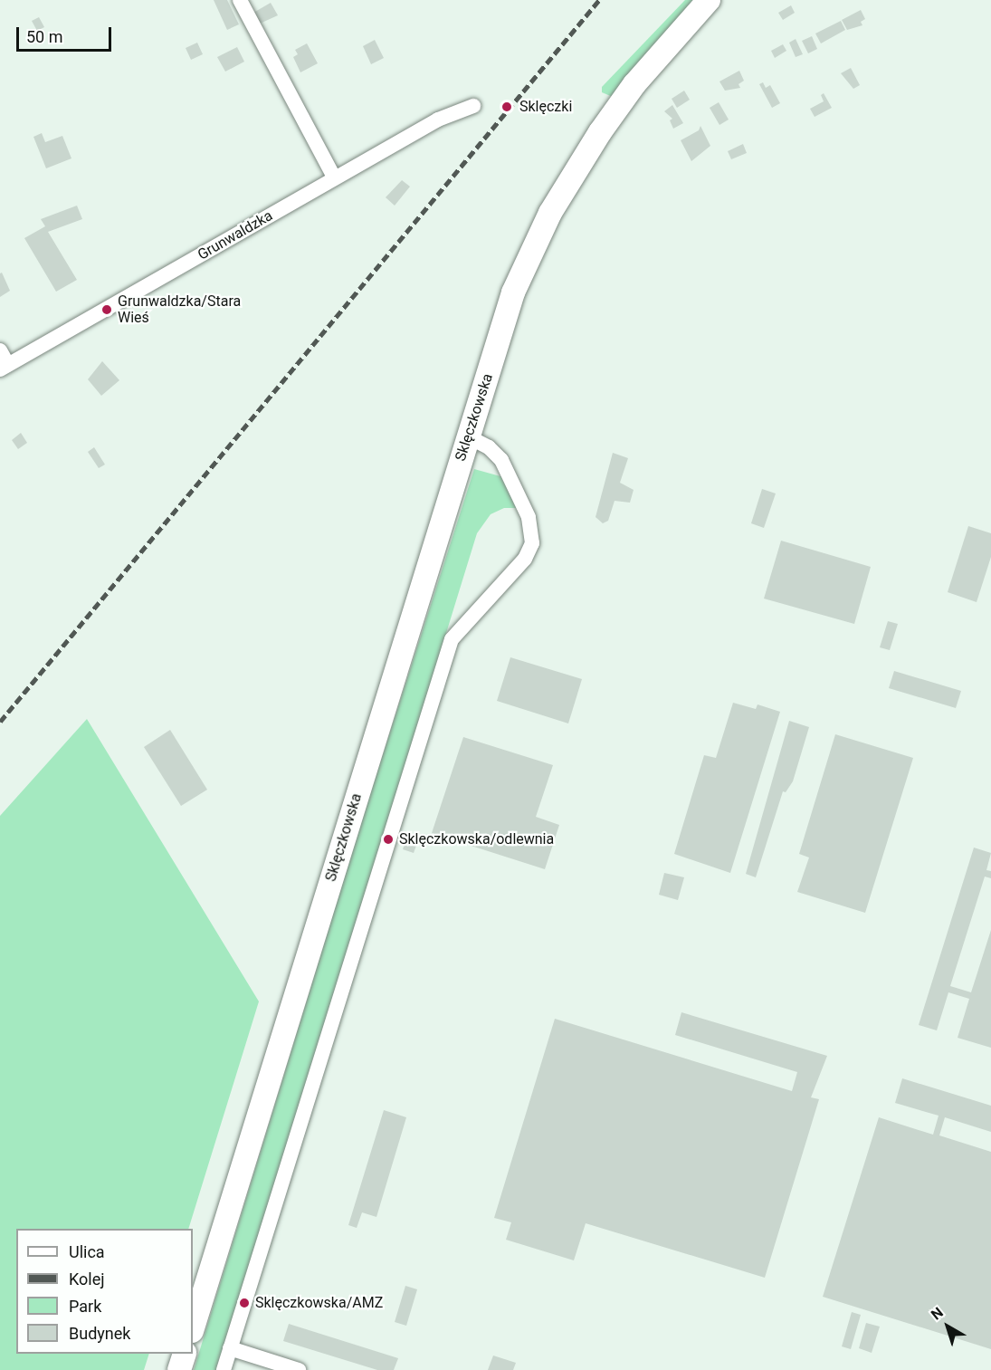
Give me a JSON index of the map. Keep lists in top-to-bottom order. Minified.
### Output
{"streets":{"main road":["Sklęczkowska"],"street":["Grunwaldzka"]},"places":["Sklęczki","Grunwaldzka/Stara Wieś","Sklęczkowska/odlewnia","Sklęczkowska/AMZ"],"legend":["Ulica","Kolej","Park","Budynek"],"scale_bar":"50 m","north":"top left"}
